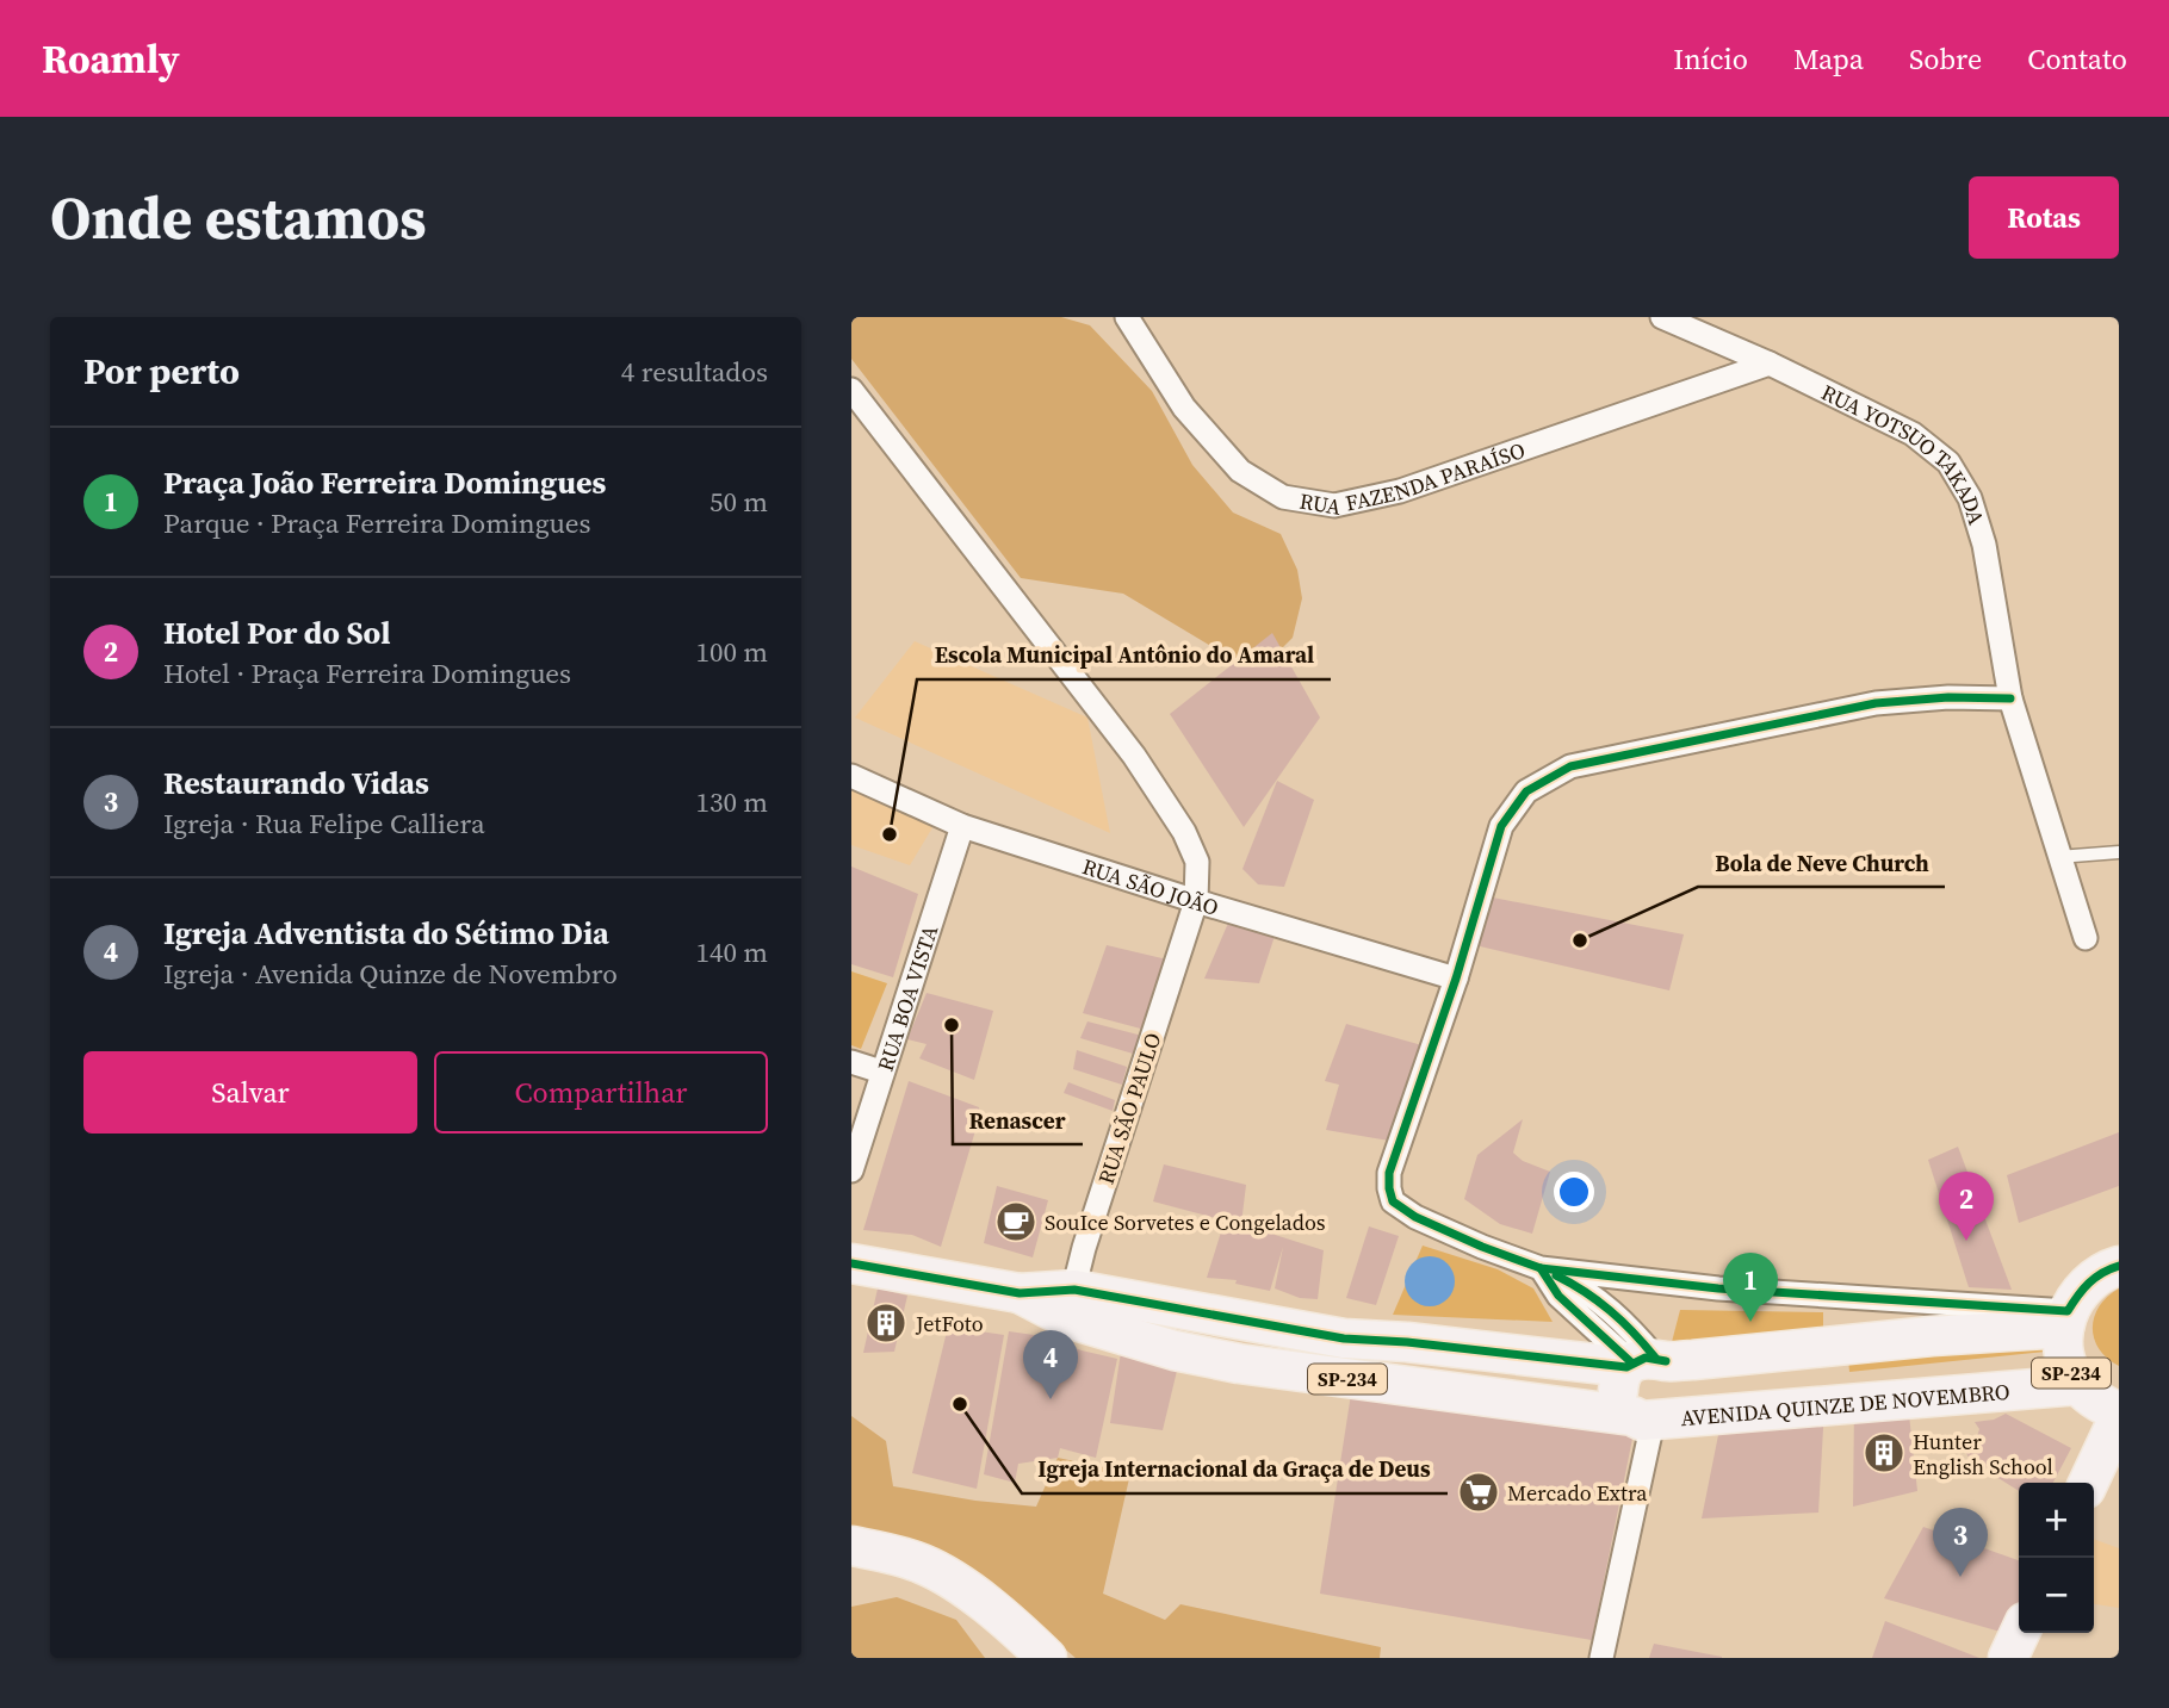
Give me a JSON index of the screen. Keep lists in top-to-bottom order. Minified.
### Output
{"streets":{"main road":["SP-234","AVENIDA QUINZE DE NOVEMBRO"],"street":["RUA YOTSUO TAKADA","RUA FAZENDA PARAÍSO","RUA SÃO JOÃO","RUA BOA VISTA","RUA SÃO PAULO"]},"crossings":[["RUA YOTSUO TAKADA","RUA FAZENDA PARAÍSO"],["RUA SÃO JOÃO","RUA BOA VISTA"],["RUA SÃO JOÃO","RUA SÃO PAULO"],["RUA SÃO PAULO","AVENIDA QUINZE DE NOVEMBRO"],["SP-234","AVENIDA QUINZE DE NOVEMBRO"]],"places":{"other":["Escola Municipal Antônio do Amaral","Bola de Neve Church","Renascer","Igreja Internacional da Graça de Deus"],"cafe":["SouIce Sorvetes e Congelados"],"building":["JetFoto","Hunter English School"],"supermarket":["Mercado Extra"]},"page":{"header":"Roamly","nav":["Início","Mapa","Sobre","Contato"],"buttons":["Rotas",["Salvar","Compartilhar"]],"title":"Onde estamos","heading":["Por perto","4 resultados"],"list":[{"mark":"1","name":"Praça João Ferreira Domingues","note":"Parque · Praça Ferreira Domingues","value":"50 m"},{"mark":"2","name":"Hotel Por do Sol","note":"Hotel · Praça Ferreira Domingues","value":"100 m"},{"mark":"3","name":"Restaurando Vidas","note":"Igreja · Rua Felipe Calliera","value":"130 m"},{"mark":"4","name":"Igreja Adventista do Sétimo Dia","note":"Igreja · Avenida Quinze de Novembro","value":"140 m"}],"pins":["2","1","4","3"],"map_buttons":["+","−"]}}
